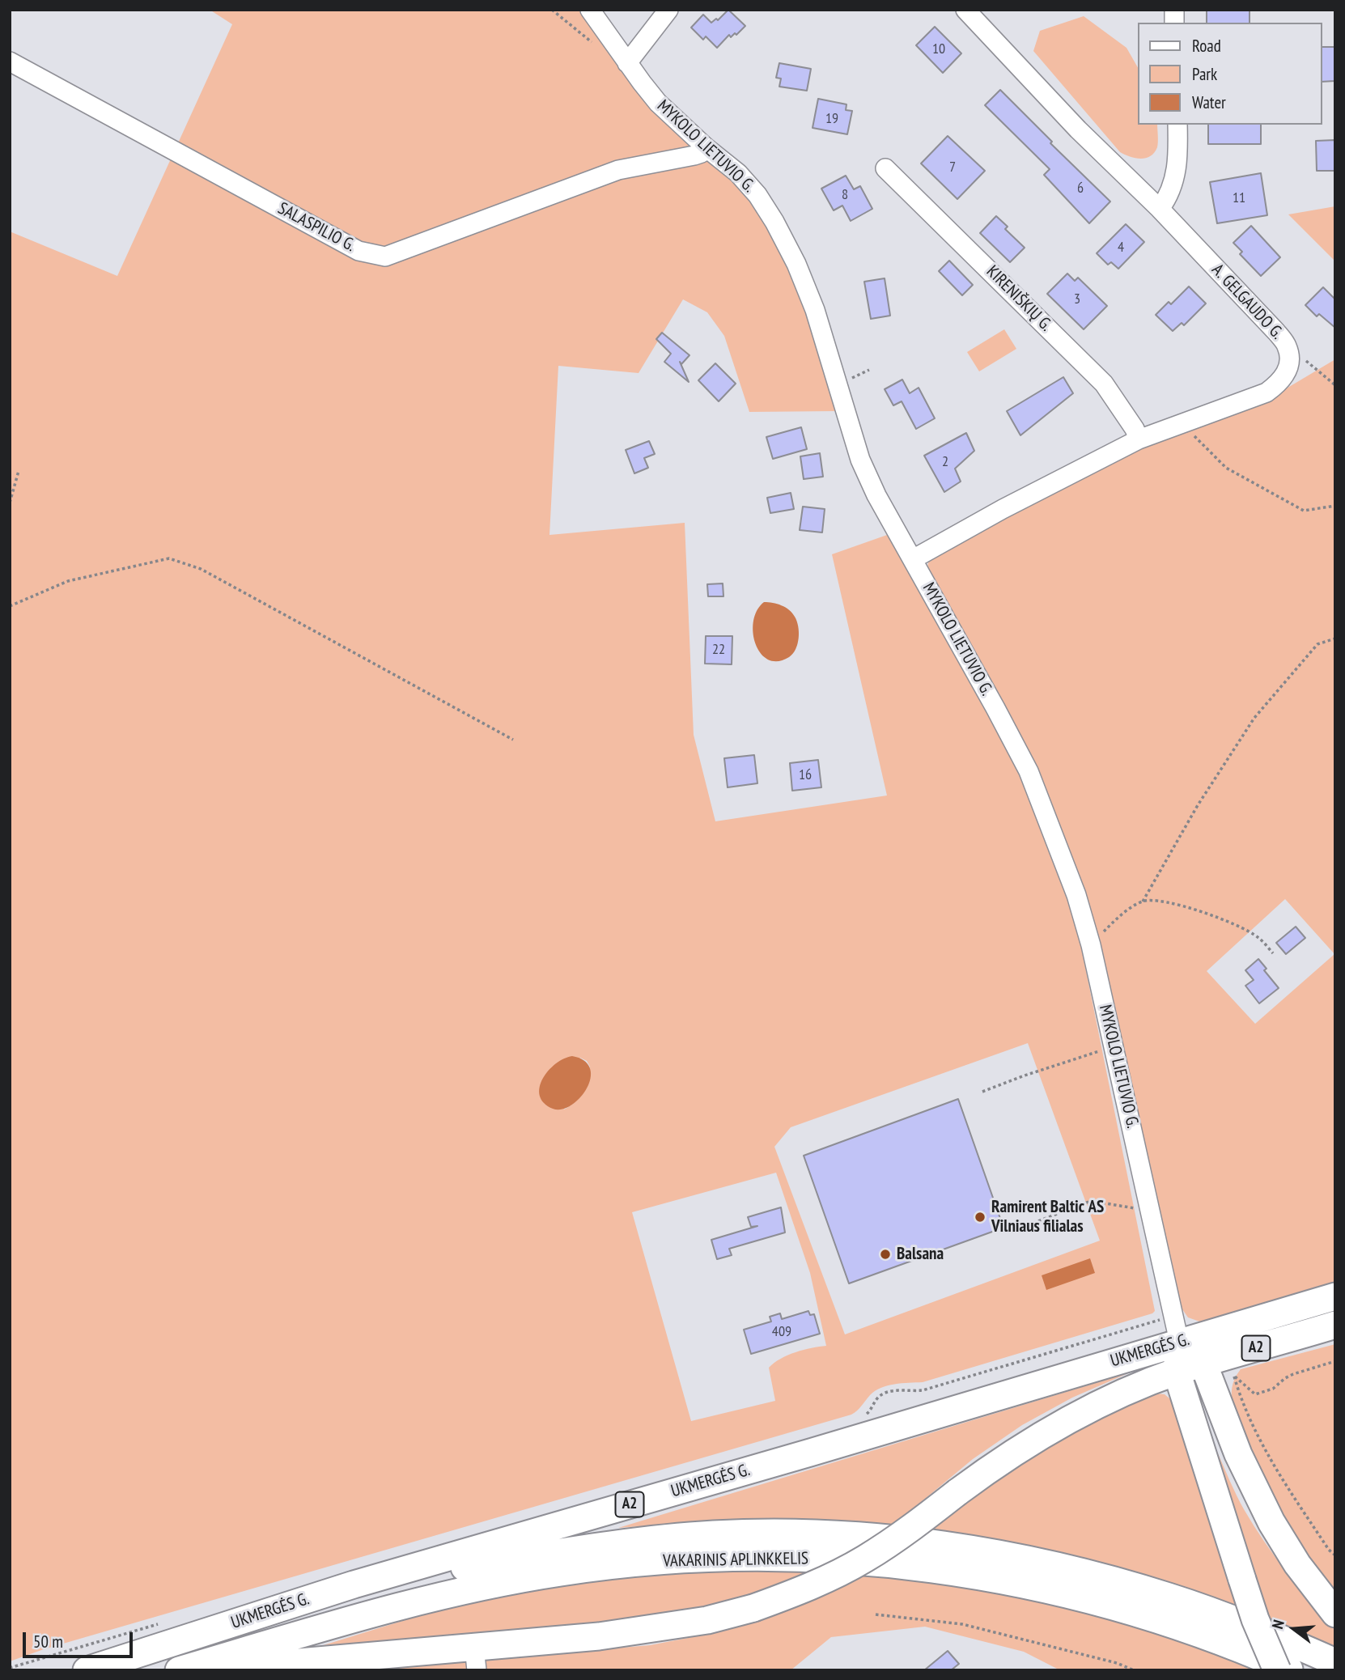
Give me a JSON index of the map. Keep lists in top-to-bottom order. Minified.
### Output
{"streets":{"highway":["A2","UKMERGĖS G.","VAKARINIS APLINKKELIS"],"street":["MYKOLO LIETUVIO G.","SALASPILIO G.","KIRENIŠKIŲ G.","A. GELGAUDO G."]},"crossings":[["MYKOLO LIETUVIO G.","SALASPILIO G."],["MYKOLO LIETUVIO G.","A. GELGAUDO G."],["MYKOLO LIETUVIO G.","UKMERGĖS G."],["KIRENIŠKIŲ G.","A. GELGAUDO G."],["A2","UKMERGĖS G."],["UKMERGĖS G.","VAKARINIS APLINKKELIS"]],"places":["Ramirent Baltic AS Vilniaus filialas","Balsana"],"house_numbers":["10","19","7","6","8","11","4","3","2","22","16","409"],"legend":["Road","Park","Water"],"scale_bar":"50 m","north":"left"}
